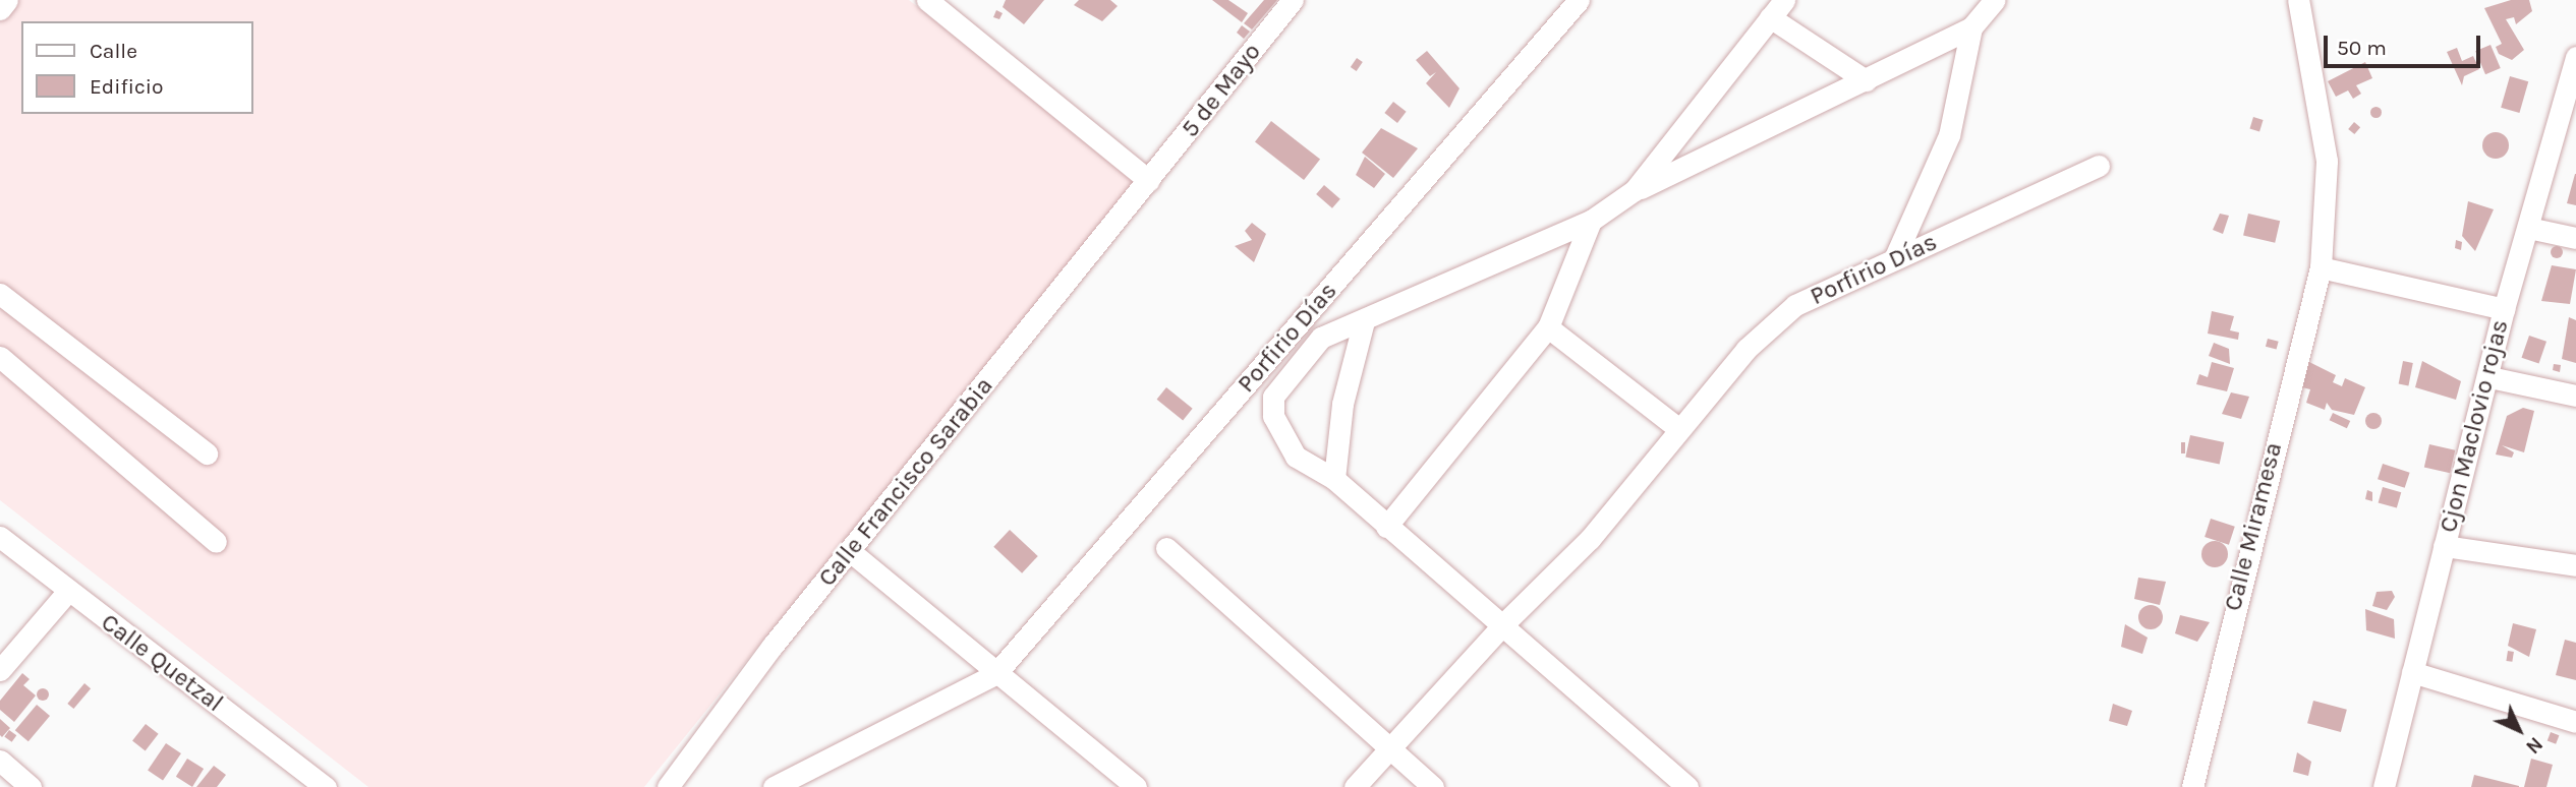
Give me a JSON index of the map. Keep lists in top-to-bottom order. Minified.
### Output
{"streets":{"street":["5 de Mayo","Porfirio Días","Cjon Maclovio rojas","Calle Francisco Sarabia","Calle Miramesa","Calle Quetzal"]},"crossings":[["5 de Mayo","Calle Francisco Sarabia"]],"legend":["Calle","Edificio"],"scale_bar":"50 m","north":"bottom right"}
